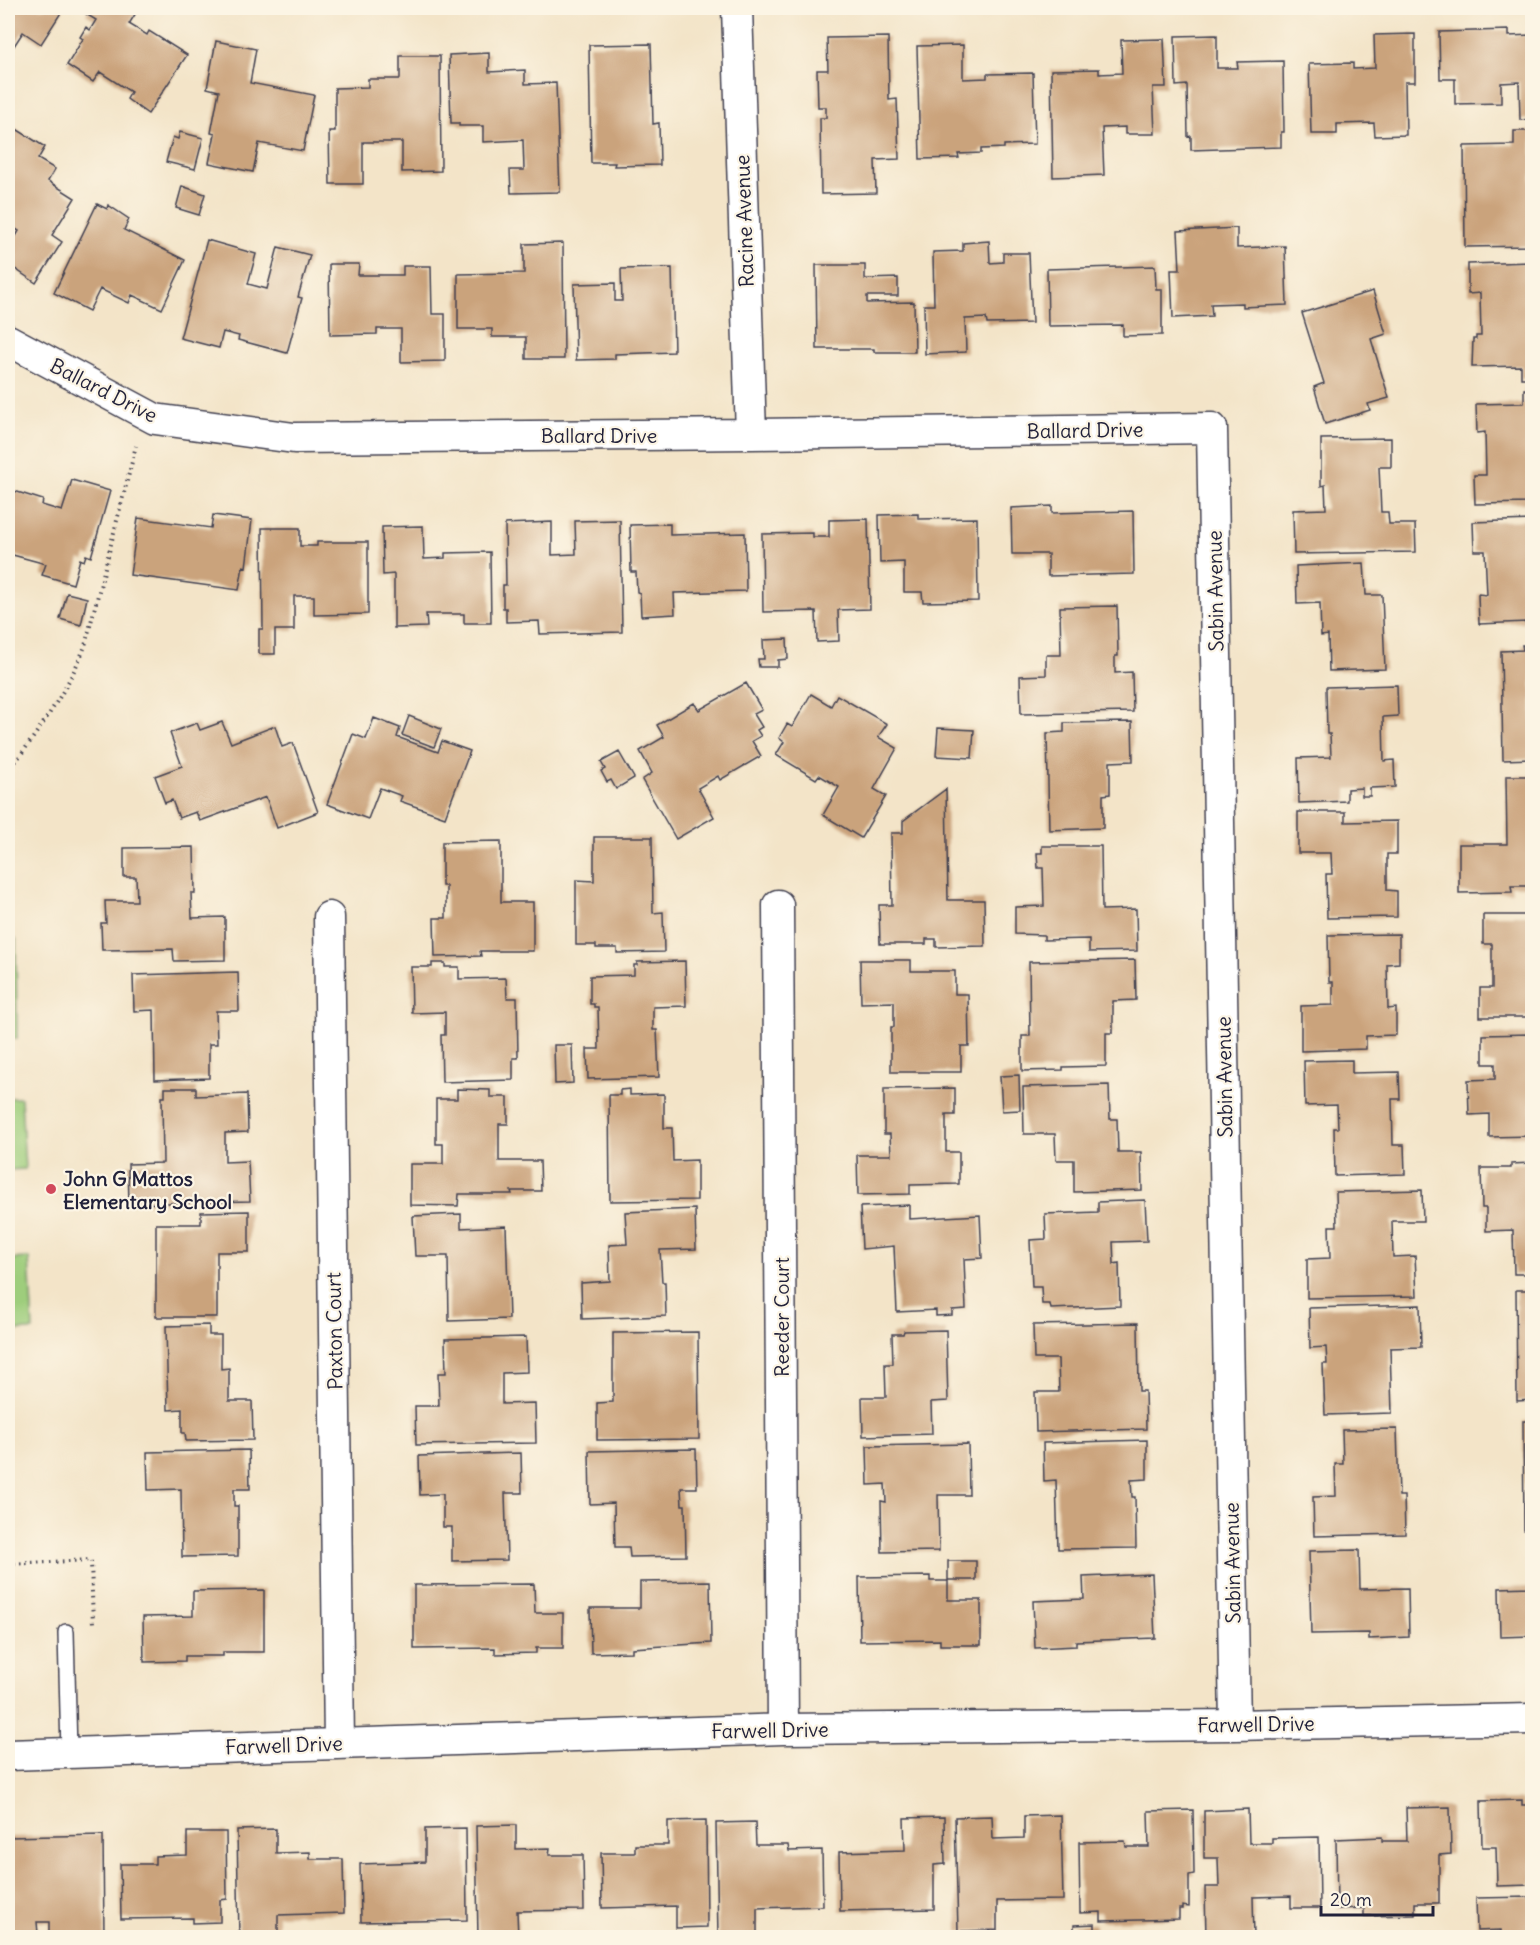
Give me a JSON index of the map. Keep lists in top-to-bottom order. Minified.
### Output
{"streets":{"street":["Racine Avenue","Ballard Drive","Sabin Avenue","Reeder Court","Paxton Court","Farwell Drive"]},"crossings":[["Racine Avenue","Ballard Drive"],["Ballard Drive","Sabin Avenue"],["Sabin Avenue","Farwell Drive"],["Reeder Court","Farwell Drive"],["Paxton Court","Farwell Drive"]],"places":["John G Mattos Elementary School"],"scale_bar":"20 m"}
